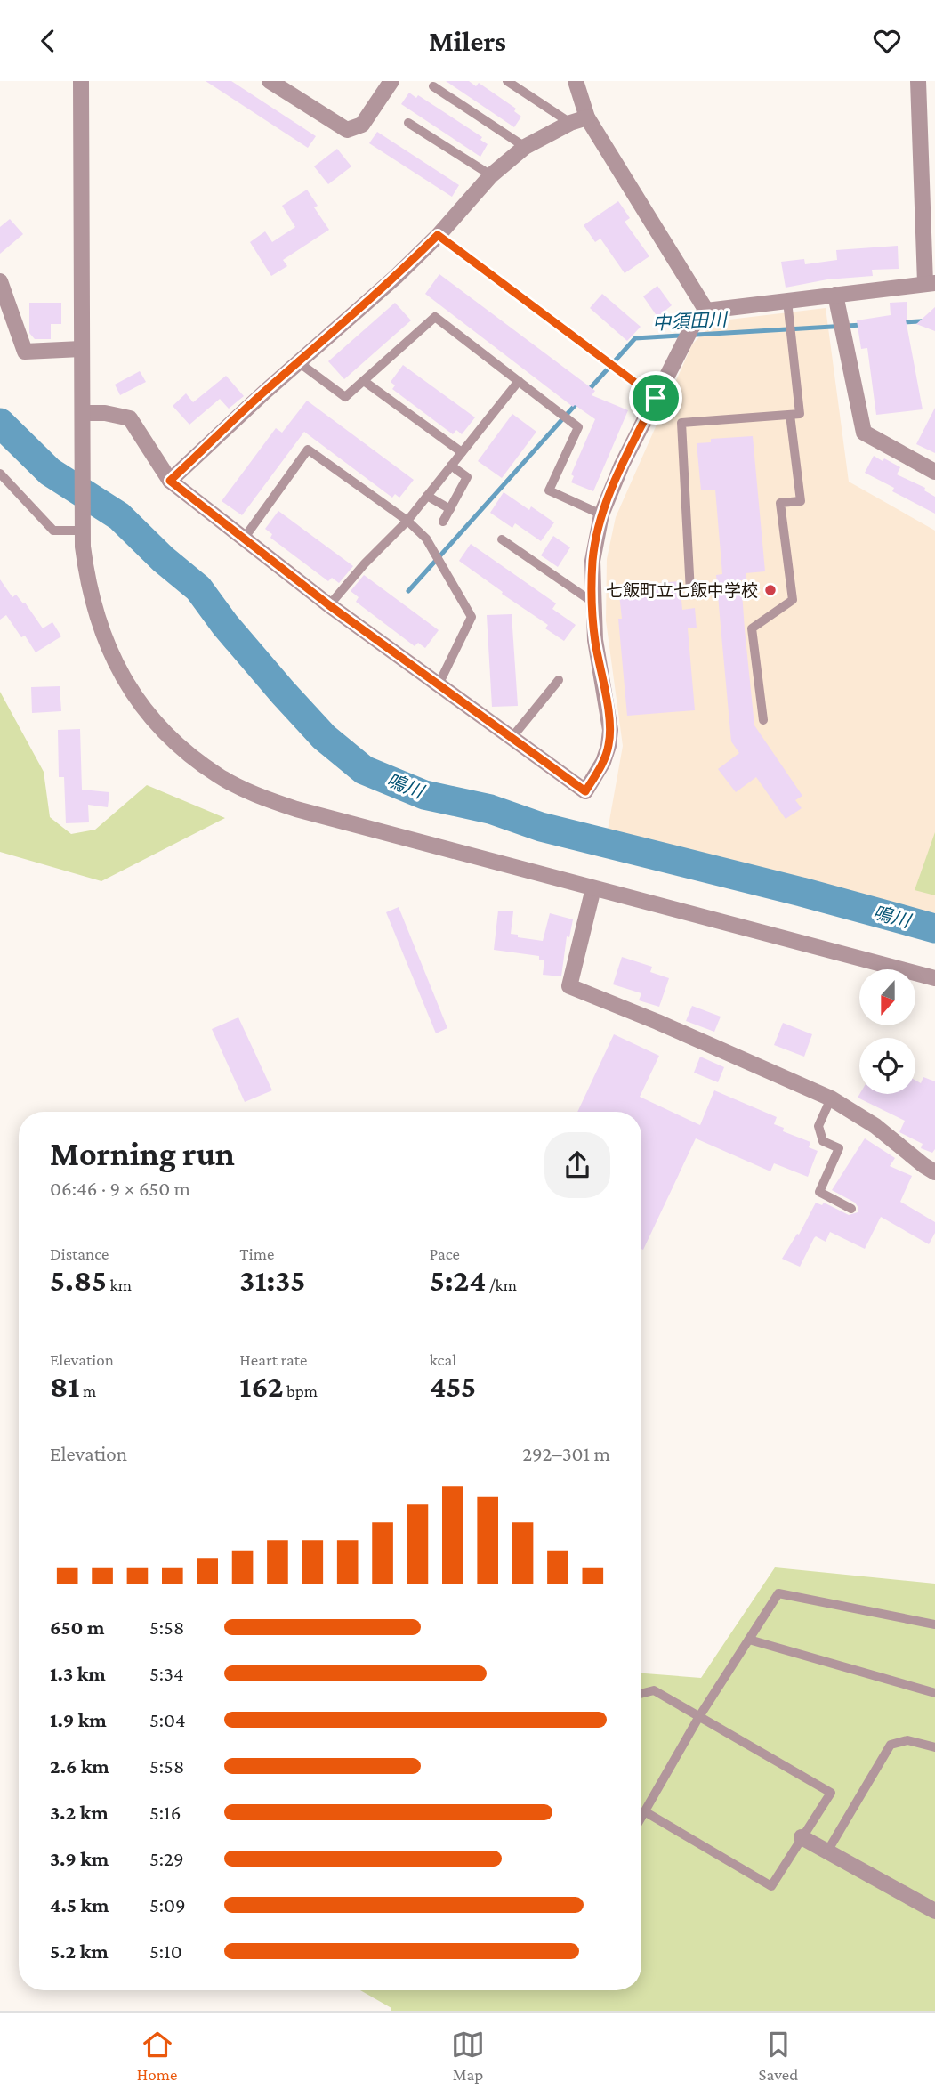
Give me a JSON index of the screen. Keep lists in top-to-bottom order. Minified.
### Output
{"water":["中須田川","鳴川"],"places":["七飯町立七飯中学校"],"north":"bottom","page":{"header":"Milers","heading":["Morning run","06:46 · 9 × 650 m"],"stats":[["Distance","5.85 km"],["Time","31:35"],["Pace","5:24 /km"],["Elevation","81 m"],["Heart rate","162 bpm"],["kcal","455"]],"chart":["Elevation","292–301 m"],"list":[{"name":"650 m","note":"5:58"},{"name":"1.3 km","note":"5:34"},{"name":"1.9 km","note":"5:04"},{"name":"2.6 km","note":"5:58"},{"name":"3.2 km","note":"5:16"},{"name":"3.9 km","note":"5:29"},{"name":"4.5 km","note":"5:09"},{"name":"5.2 km","note":"5:10"}],"tabs":["Home","Map","Saved"]}}
